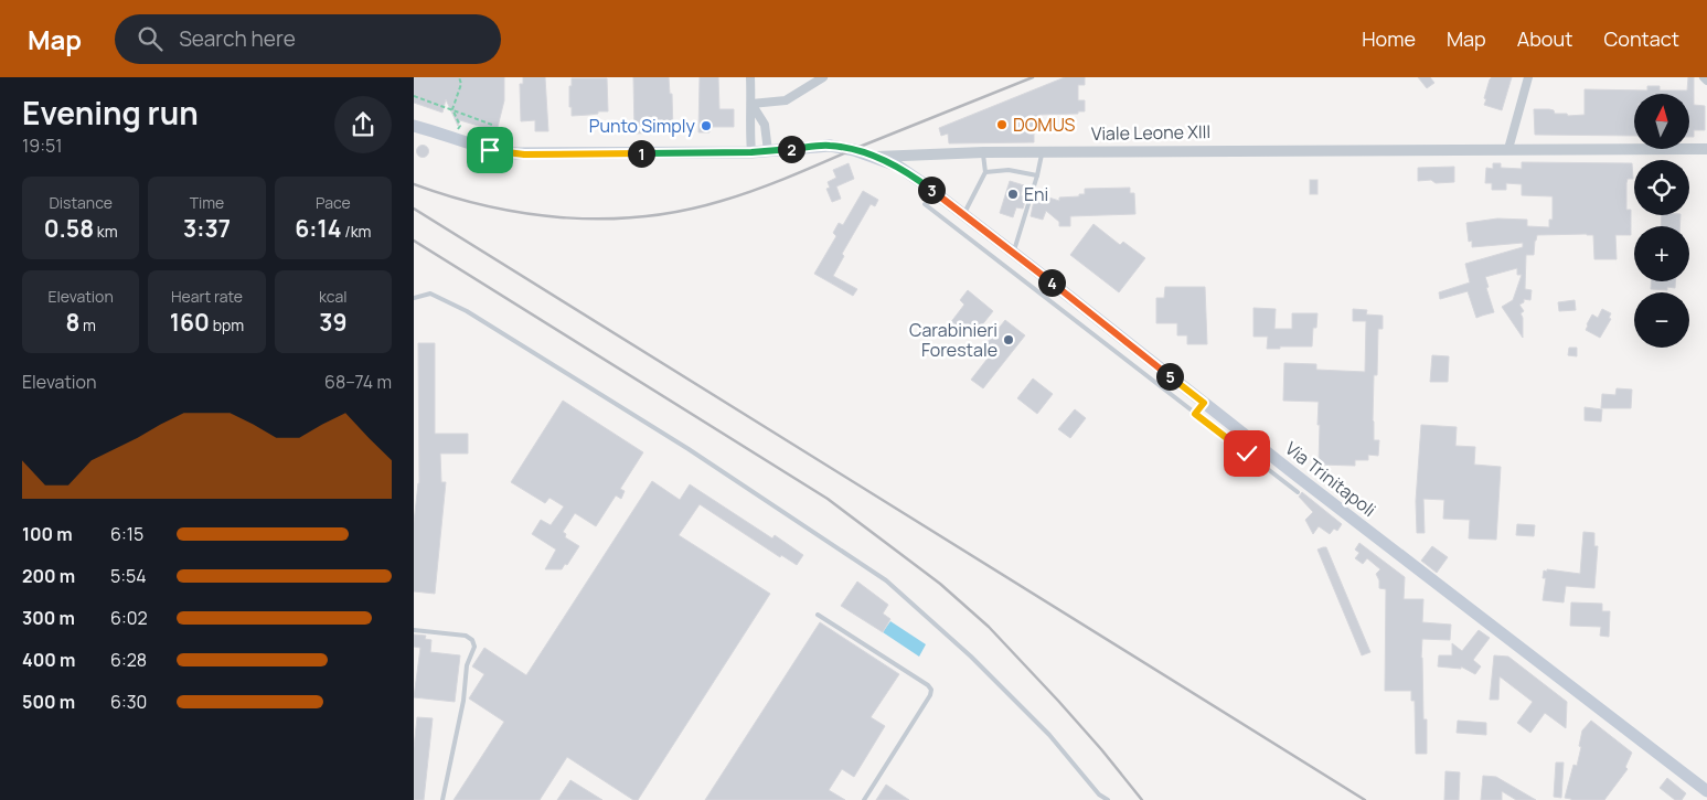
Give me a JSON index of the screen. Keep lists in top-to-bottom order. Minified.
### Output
{"streets":{"main road":["Viale Leone XIII","Via Trinitapoli"]},"crossings":[["Viale Leone XIII","Via Trinitapoli"]],"places":["DOMUS","Punto Simply","Eni","Carabinieri Forestale"],"north":"top","page":{"header":"Map","search":"Search here","nav":["Home","Map","About","Contact"],"heading":["Evening run","19:51"],"map_buttons":["+","−"],"pins":["2","1","3","4","5"],"stats":[["Distance","0.58 km"],["Time","3:37"],["Pace","6:14 /km"],["Elevation","8 m"],["Heart rate","160 bpm"],["kcal","39"]],"chart":["Elevation","68–74 m"],"list":[{"name":"100 m","note":"6:15"},{"name":"200 m","note":"5:54"},{"name":"300 m","note":"6:02"},{"name":"400 m","note":"6:28"},{"name":"500 m","note":"6:30"}]}}
